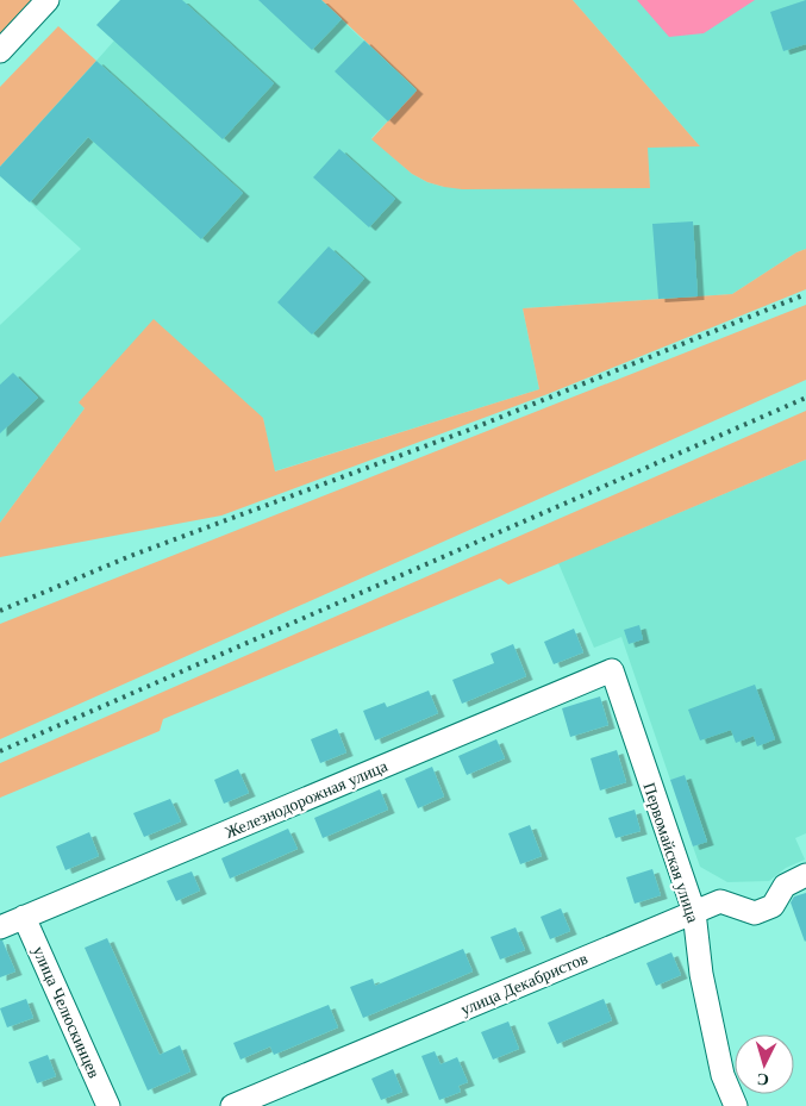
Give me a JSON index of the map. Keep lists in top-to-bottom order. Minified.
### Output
{"streets":{"street":["Железнодорожная улица","Первомайская улица","улица Декабристов","улица Челюскинцев"]},"crossings":[["Железнодорожная улица","Первомайская улица"],["Железнодорожная улица","улица Челюскинцев"],["Первомайская улица","улица Декабристов"]],"north":"bottom"}
